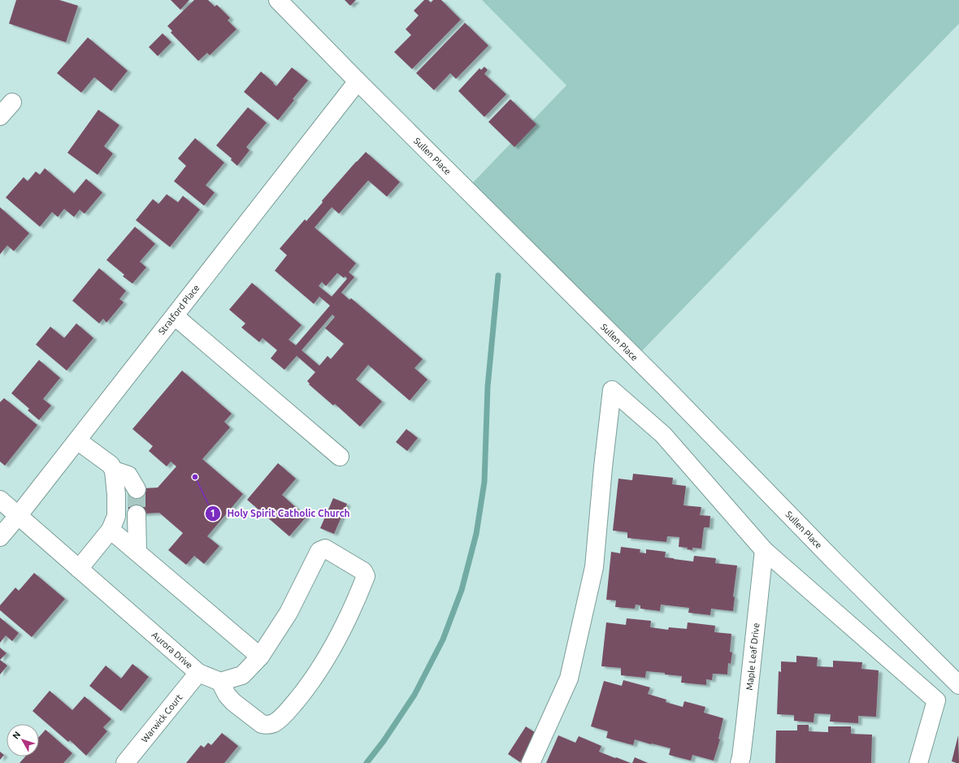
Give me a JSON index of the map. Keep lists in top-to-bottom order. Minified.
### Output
{"streets":{"street":["Sullen Place","Stratford Place","Aurora Drive","Maple Leaf Drive","Warwick Court"]},"crossings":[["Sullen Place","Stratford Place"],["Stratford Place","Aurora Drive"],["Aurora Drive","Warwick Court"]],"places":["Holy Spirit Catholic Church"],"north":"top left"}
